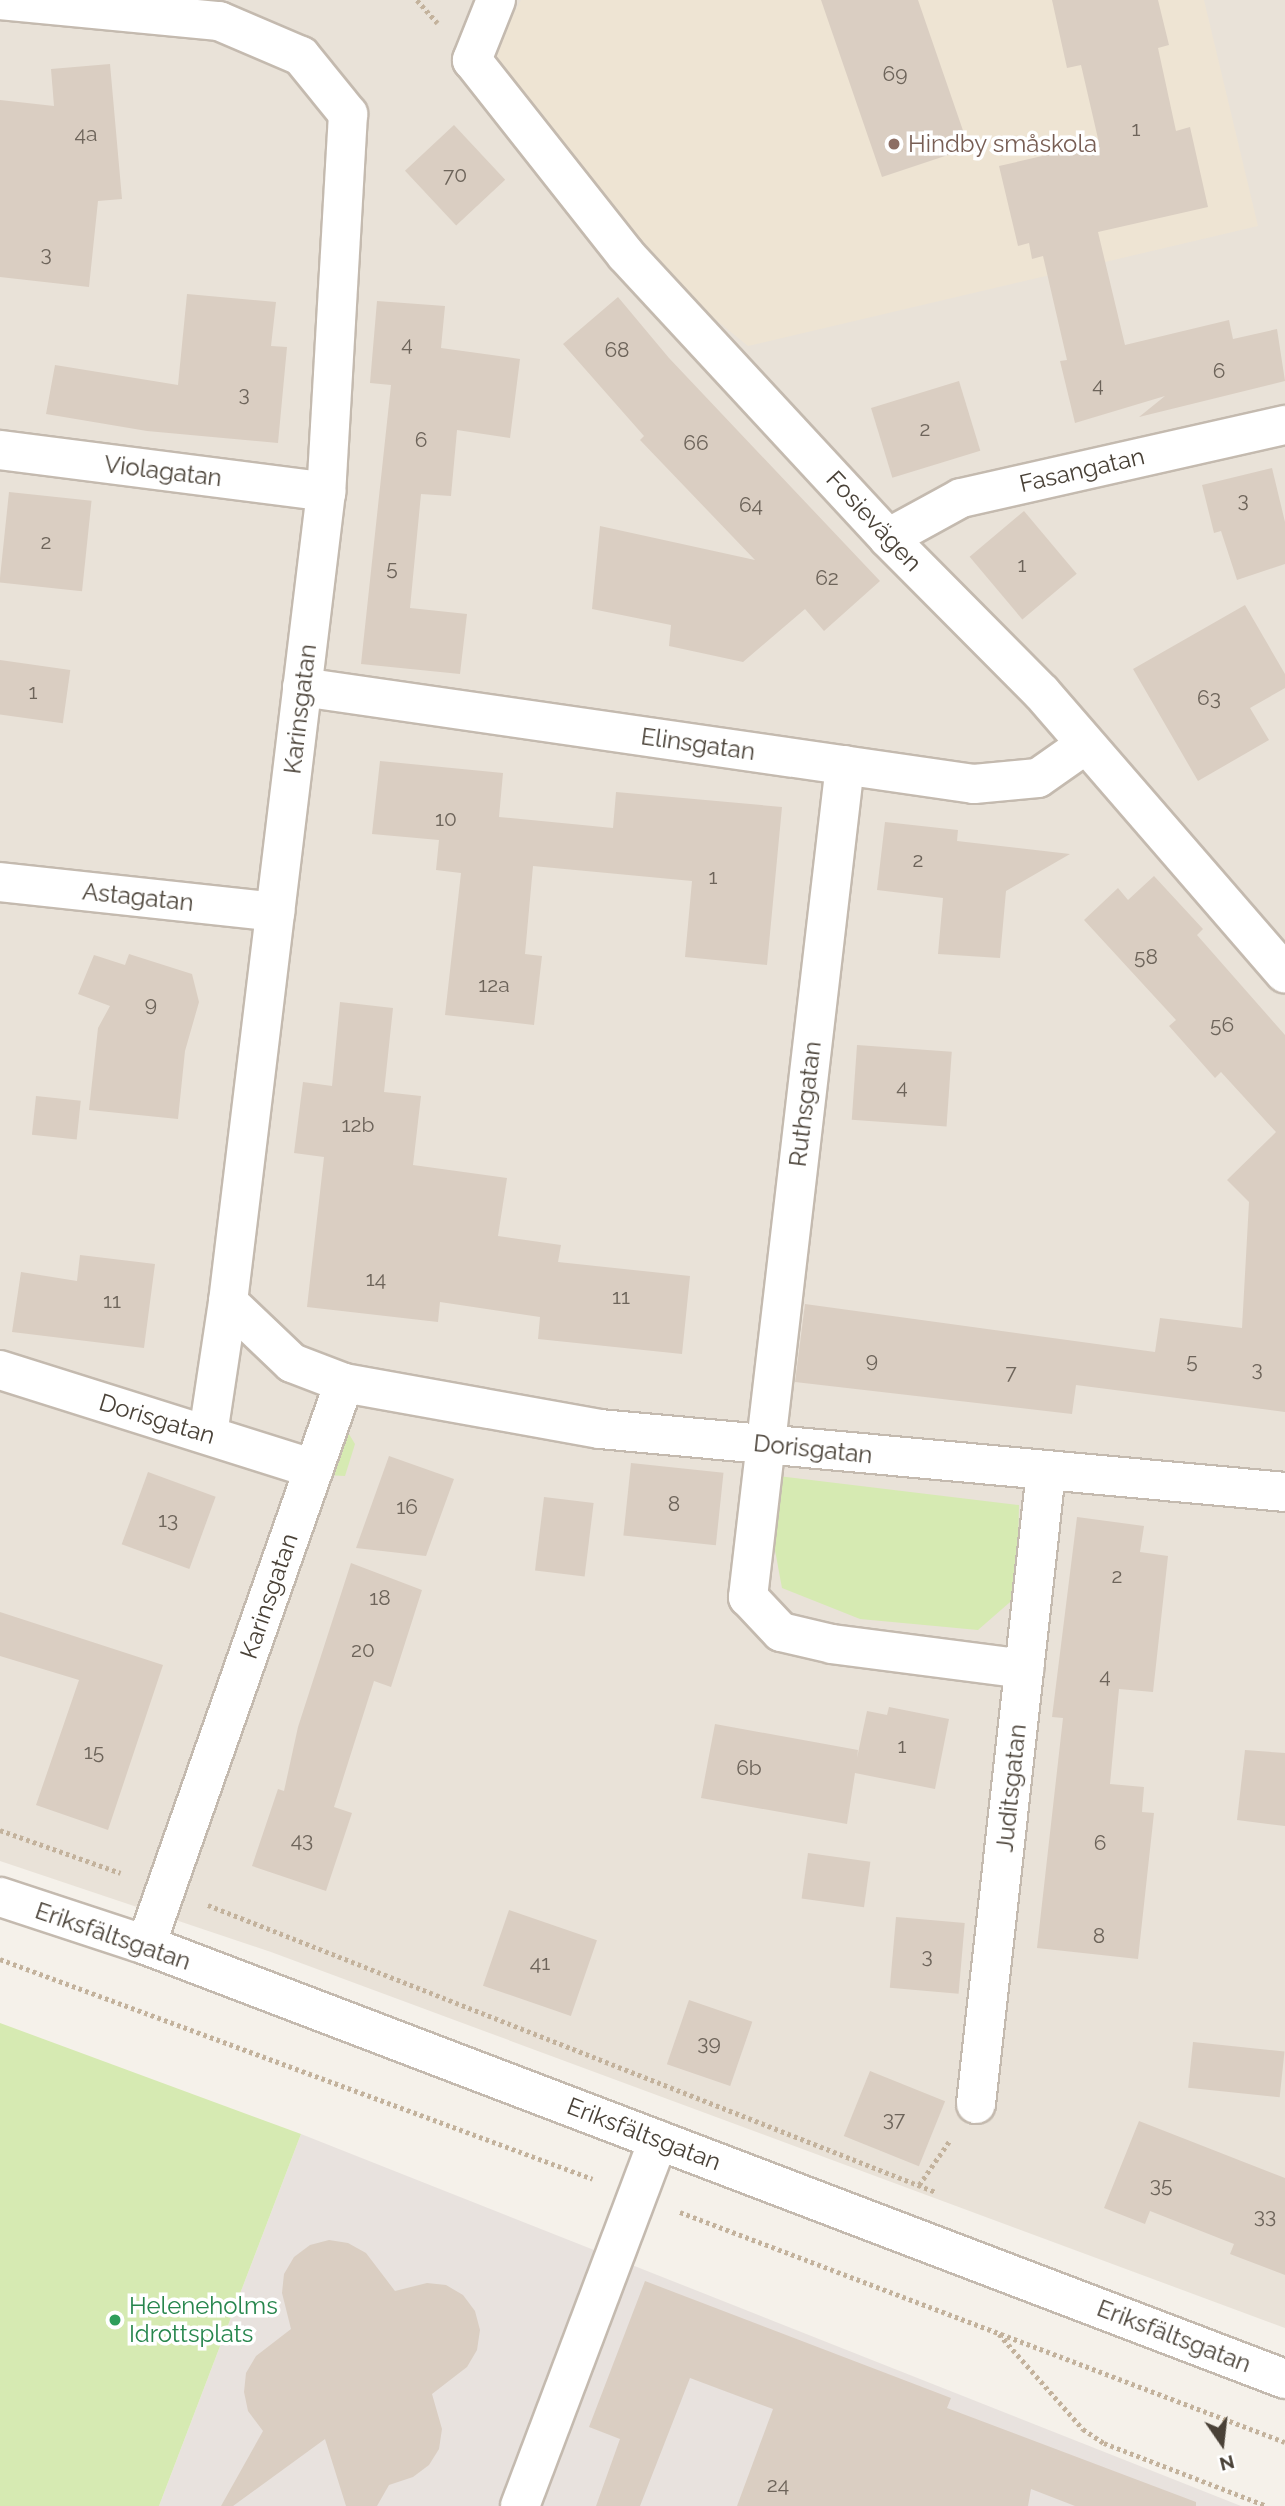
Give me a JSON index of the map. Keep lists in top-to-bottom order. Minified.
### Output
{"streets":{"street":["Fasangatan","Violagatan","Fosievägen","Karinsgatan","Elinsgatan","Astagatan","Ruthsgatan","Dorisgatan","Juditsgatan","Eriksfältsgatan"]},"crossings":[["Fasangatan","Fosievägen"],["Violagatan","Karinsgatan"],["Fosievägen","Elinsgatan"],["Karinsgatan","Elinsgatan"],["Karinsgatan","Astagatan"],["Karinsgatan","Dorisgatan"],["Karinsgatan","Eriksfältsgatan"],["Elinsgatan","Ruthsgatan"],["Ruthsgatan","Dorisgatan"],["Ruthsgatan","Juditsgatan"],["Dorisgatan","Juditsgatan"]],"places":["Hindby småskola","Heleneholms Idrottsplats"],"house_numbers":["69","1","4a","70","3","4","68","6","4","3","2","6","66","3","64","2","1","5","62","1","63","10","2","1","58","12a","9","56","4","12b","14","11","11","9","5","3","7","8","16","13","2","18","20","4","1","15","6b","43","6","8","3","41","39","37","35","33","24"],"north":"bottom"}
